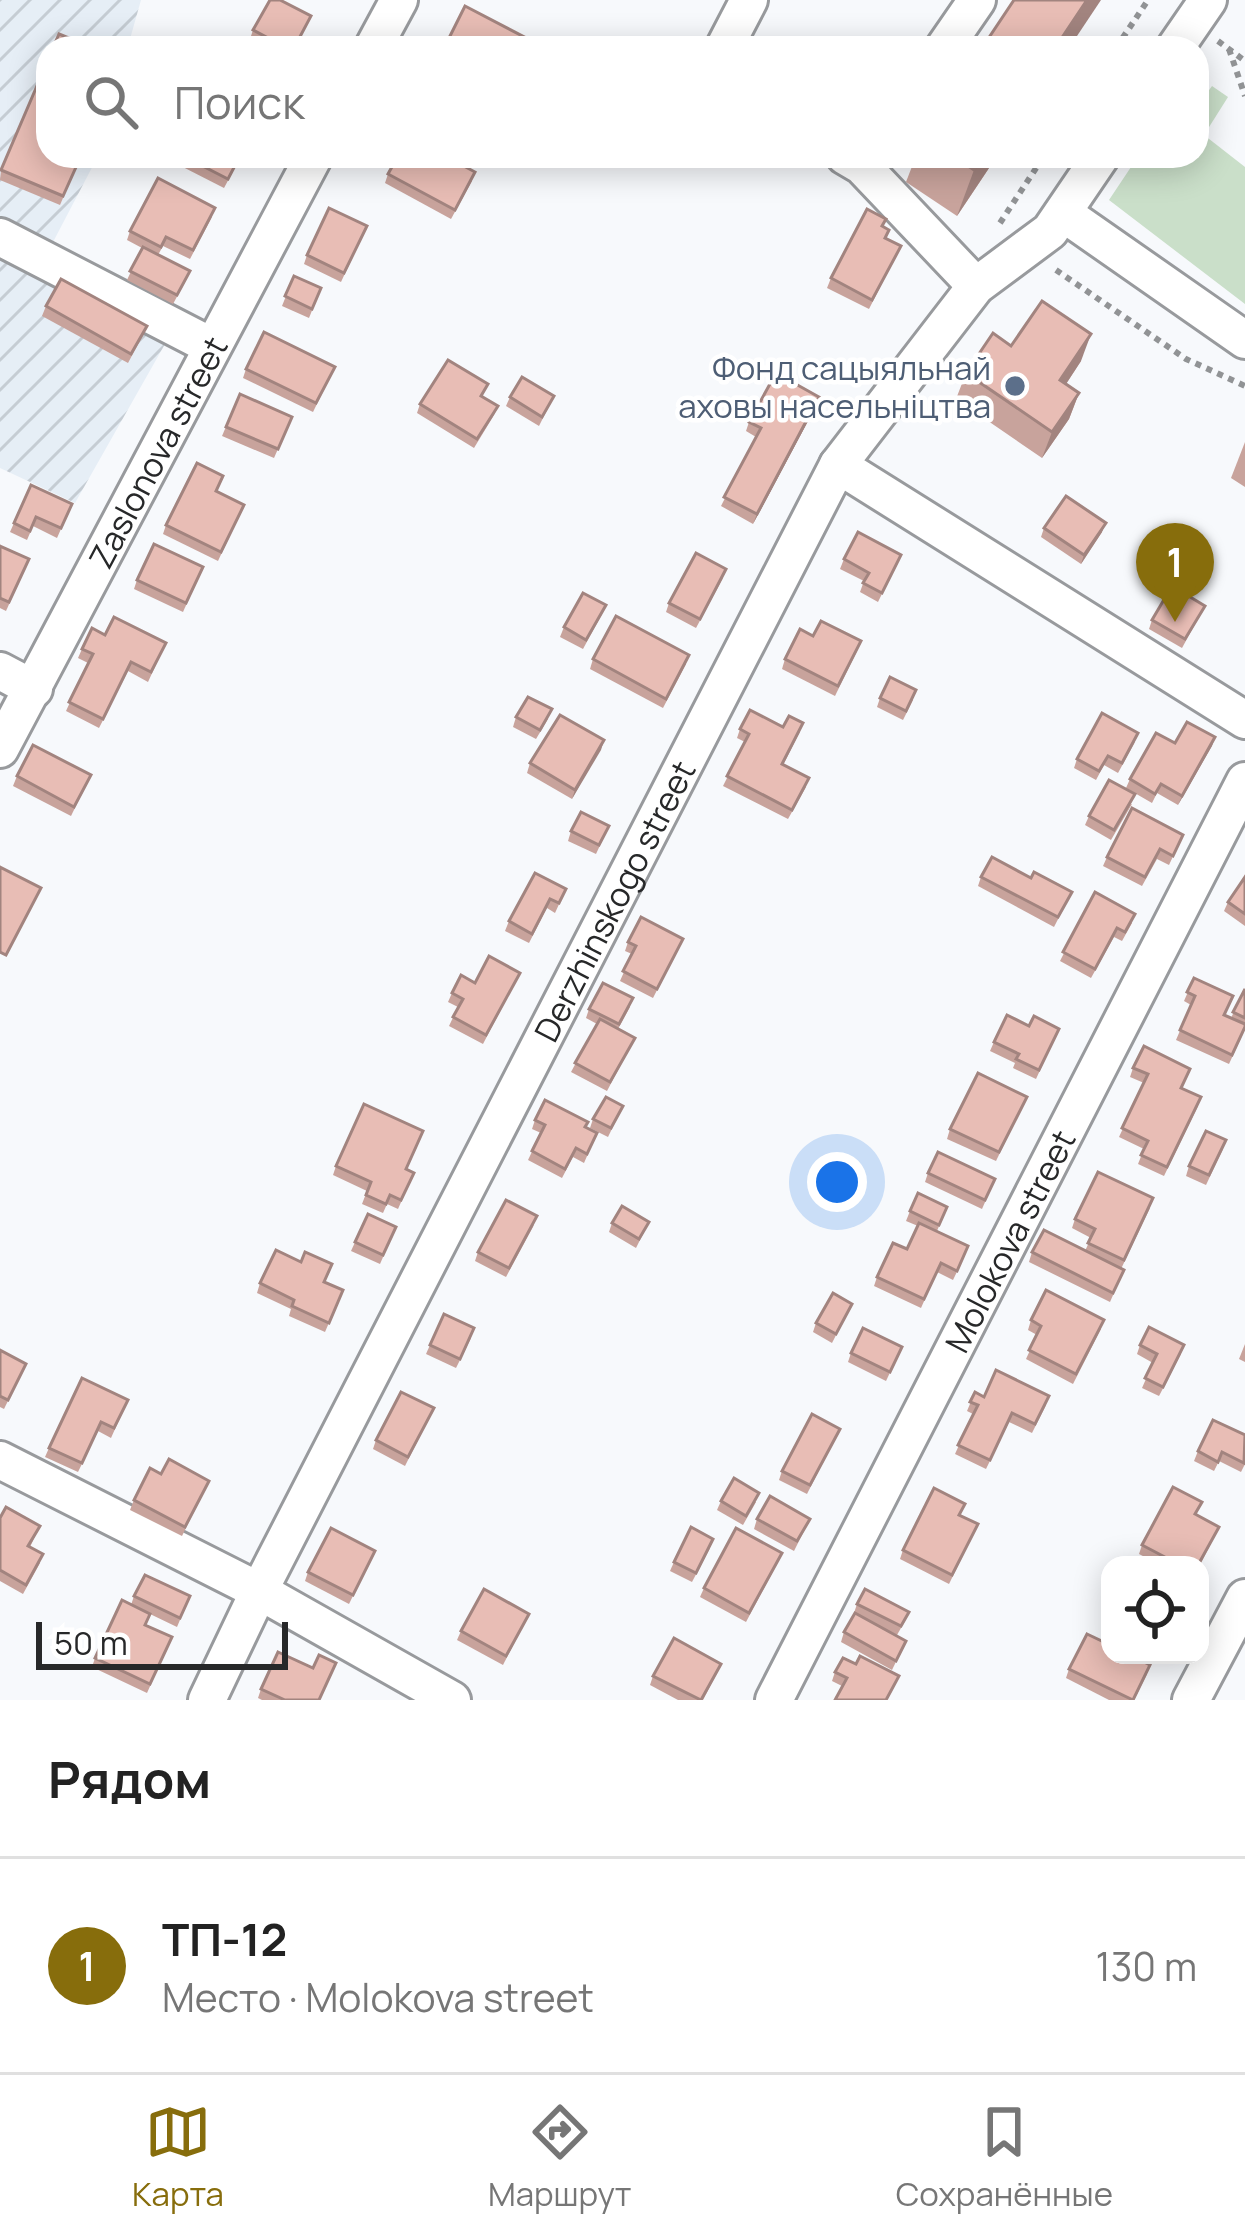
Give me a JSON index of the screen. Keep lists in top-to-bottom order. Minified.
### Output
{"streets":{"street":["Zaslonova street","Derzhinskogo street","Molokova street"]},"places":["Фонд сацыяльнай аховы насельніцтва"],"scale_bar":"50 m","page":{"search":"Поиск","pins":"1","scale":"50 m","heading":"Рядом","list":[{"mark":"1","name":"ТП-12","note":"Место · Molokova street","value":"130 m"}],"nav":["Карта","Маршрут","Сохранённые"]}}
